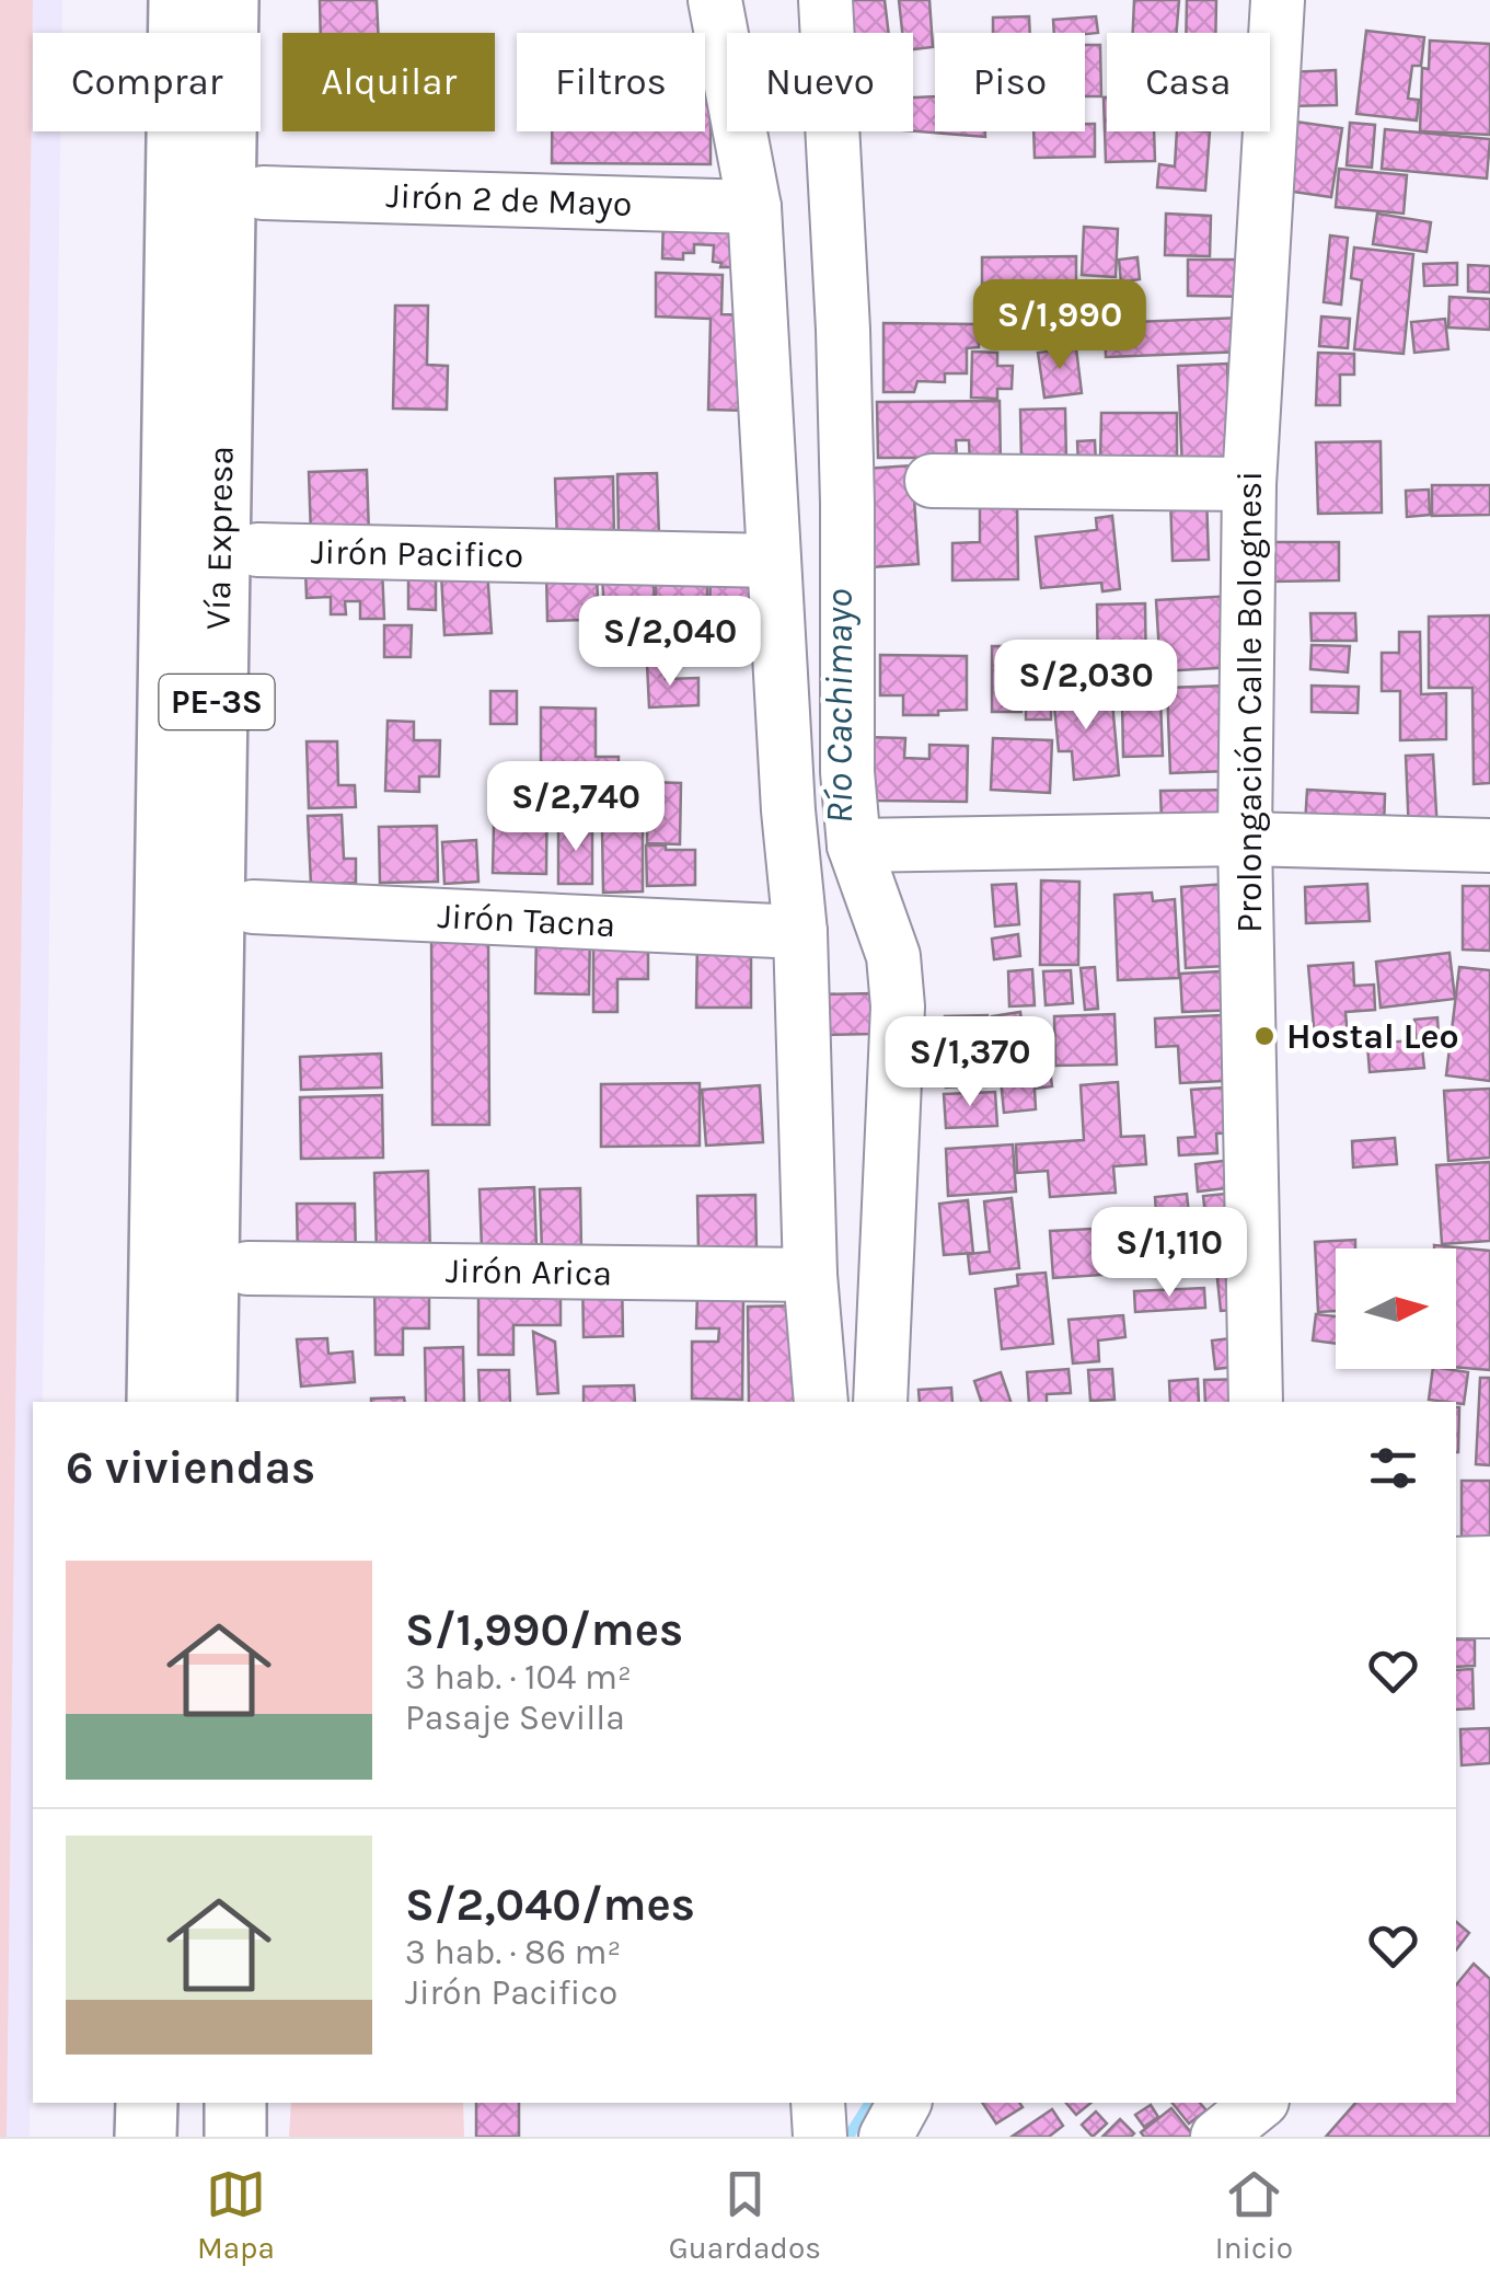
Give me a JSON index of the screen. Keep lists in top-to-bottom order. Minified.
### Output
{"streets":{"main road":["Vía Expresa","PE-3S"],"street":["Jirón 2 de Mayo","Jirón Pacifico","Prolongación Calle Bolognesi","Jirón Tacna","Jirón Arica"]},"crossings":[["Jirón 2 de Mayo","Vía Expresa"],["Vía Expresa","Jirón Pacifico"],["Vía Expresa","Jirón Tacna"],["Vía Expresa","Jirón Arica"]],"water":["Río Cachimayo"],"places":["Hostal Leo"],"north":"right","page":{"chip":["Comprar","Alquilar","Filtros","Nuevo","Piso","Casa"],"price":["S/1,990","S/2,040","S/2,030","S/2,740","S/1,370","S/1,110"],"heading":"6 viviendas","list":[{"name":"S/1,990/mes","note":"3 hab. · 104 m² · Pasaje Sevilla"},{"name":"S/2,040/mes","note":"3 hab. · 86 m² · Jirón Pacifico"}],"tabs":["Mapa","Guardados","Inicio"]}}
